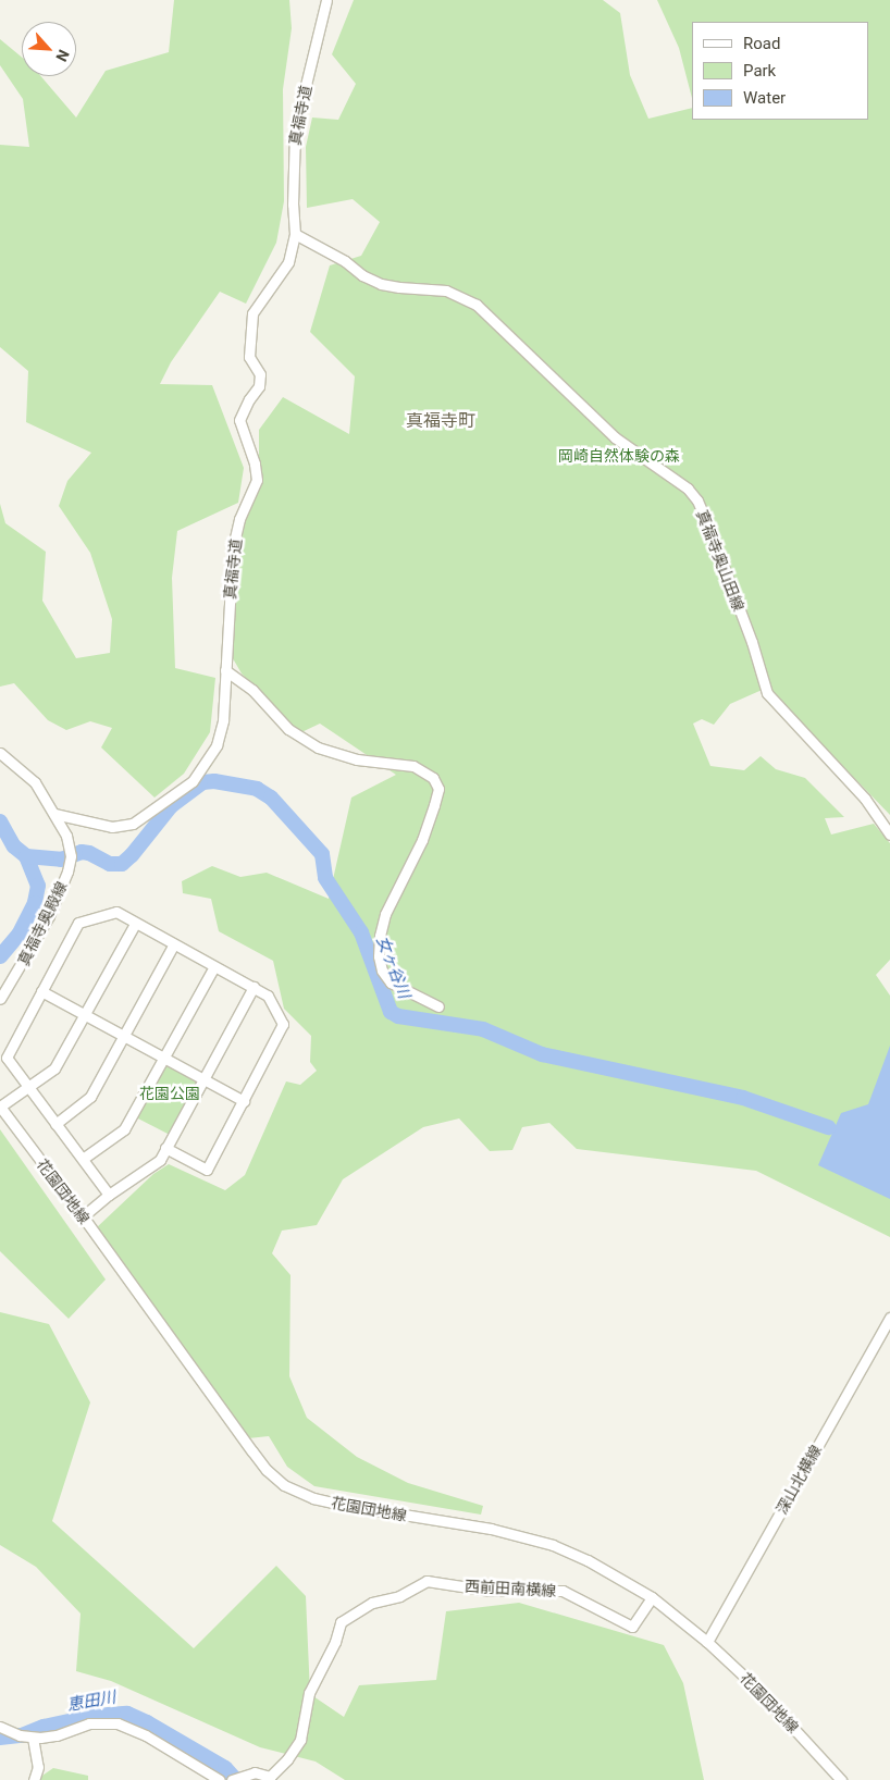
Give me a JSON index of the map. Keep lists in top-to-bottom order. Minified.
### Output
{"streets":{"street":["真福寺道","真福寺奥山田線","真福寺奥殿線","花園団地線","深山北横線","西前田南横線"]},"crossings":[["真福寺道","真福寺奥山田線"],["真福寺道","真福寺奥殿線"],["花園団地線","深山北横線"],["花園団地線","西前田南横線"]],"districts":["真福寺町"],"water":["女ヶ谷川","恵田川"],"parks":["岡崎自然体験の森","花園公園"],"legend":["Road","Park","Water"],"north":"bottom right"}
